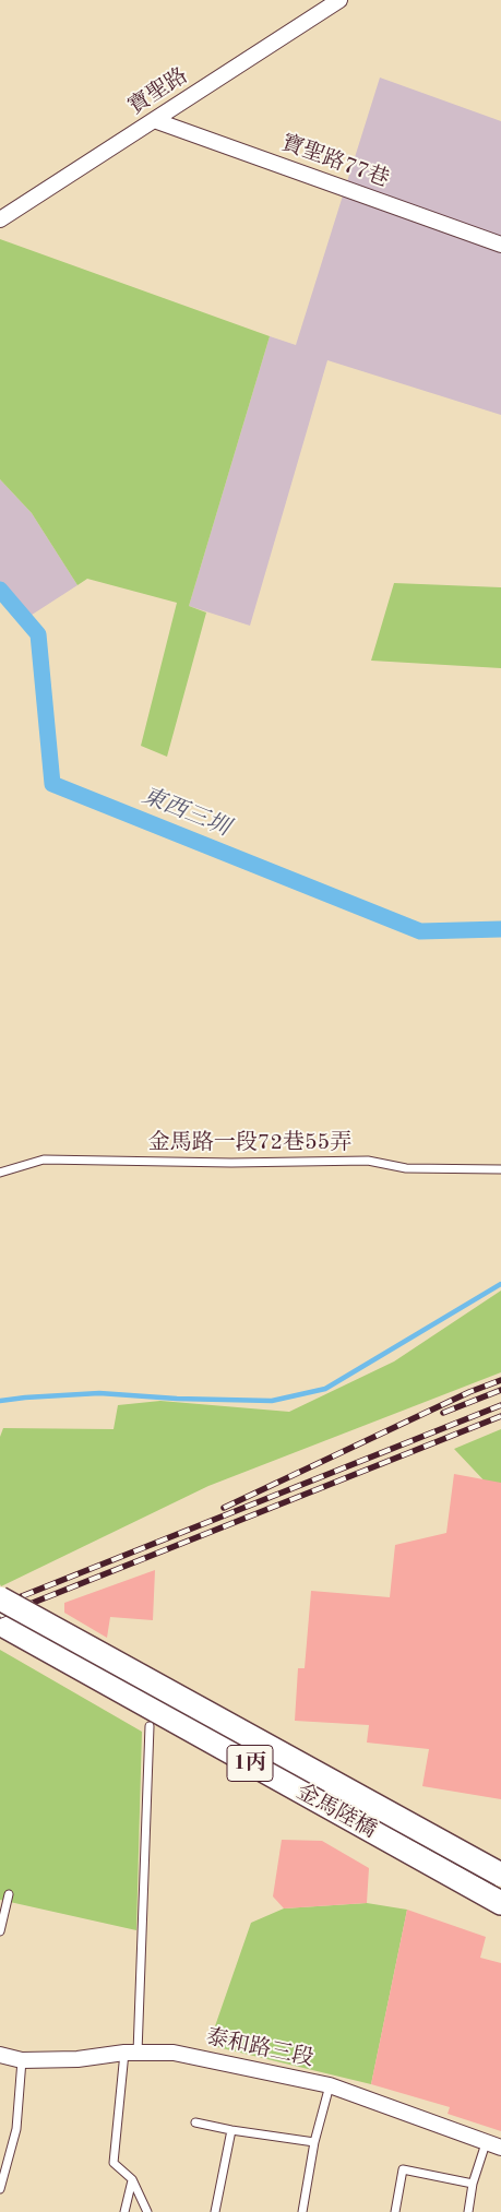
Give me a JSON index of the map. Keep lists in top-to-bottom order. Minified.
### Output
{"streets":{"main road":["1丙","金馬陸橋"],"street":["寶聖路","寶聖路77巷","泰和路三段"],"lane":["金馬路一段72巷55弄"]},"crossings":[["寶聖路","寶聖路77巷"]],"water":["東西三圳"]}
